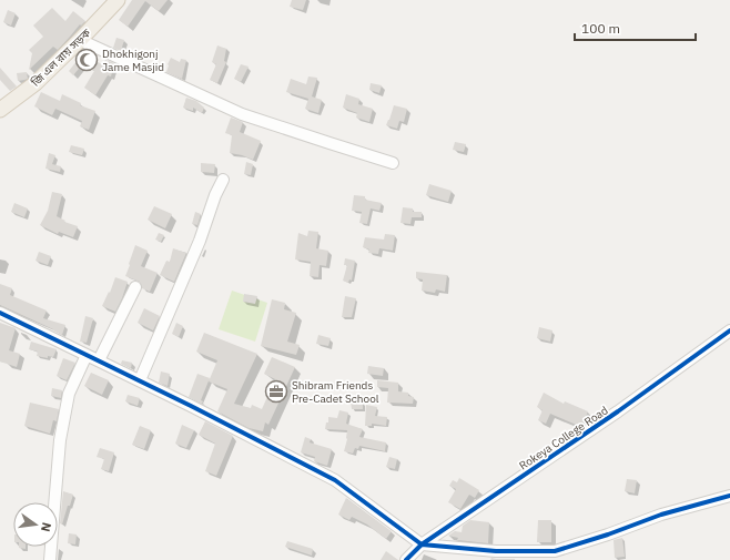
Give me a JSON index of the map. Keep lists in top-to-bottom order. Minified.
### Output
{"streets":{"main road":["জি এল রায় সড়ক"],"street":["Rokeya College Road"]},"places":{"mosque":["Dhokhigonj Jame Masjid"],"office":["Shibram Friends Pre-Cadet School"]},"scale_bar":"100 m","north":"right"}
